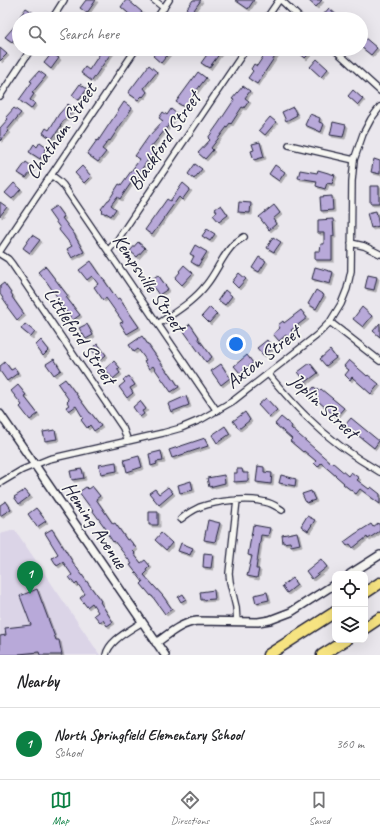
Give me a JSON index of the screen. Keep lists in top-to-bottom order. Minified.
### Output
{"streets":{"street":["Chatham Street","Blackford Street","Kempsville Street","Littleford Street","Axton Street","Joplin Street","Heming Avenue"]},"crossings":[["Chatham Street","Kempsville Street"],["Chatham Street","Littleford Street"],["Blackford Street","Kempsville Street"],["Kempsville Street","Axton Street"],["Littleford Street","Axton Street"],["Axton Street","Joplin Street"],["Axton Street","Heming Avenue"]],"page":{"search":"Search here","pins":"1","heading":"Nearby","list":[{"mark":"1","name":"North Springfield Elementary School","note":"School","value":"360 m"}],"nav":["Map","Directions","Saved"]}}
